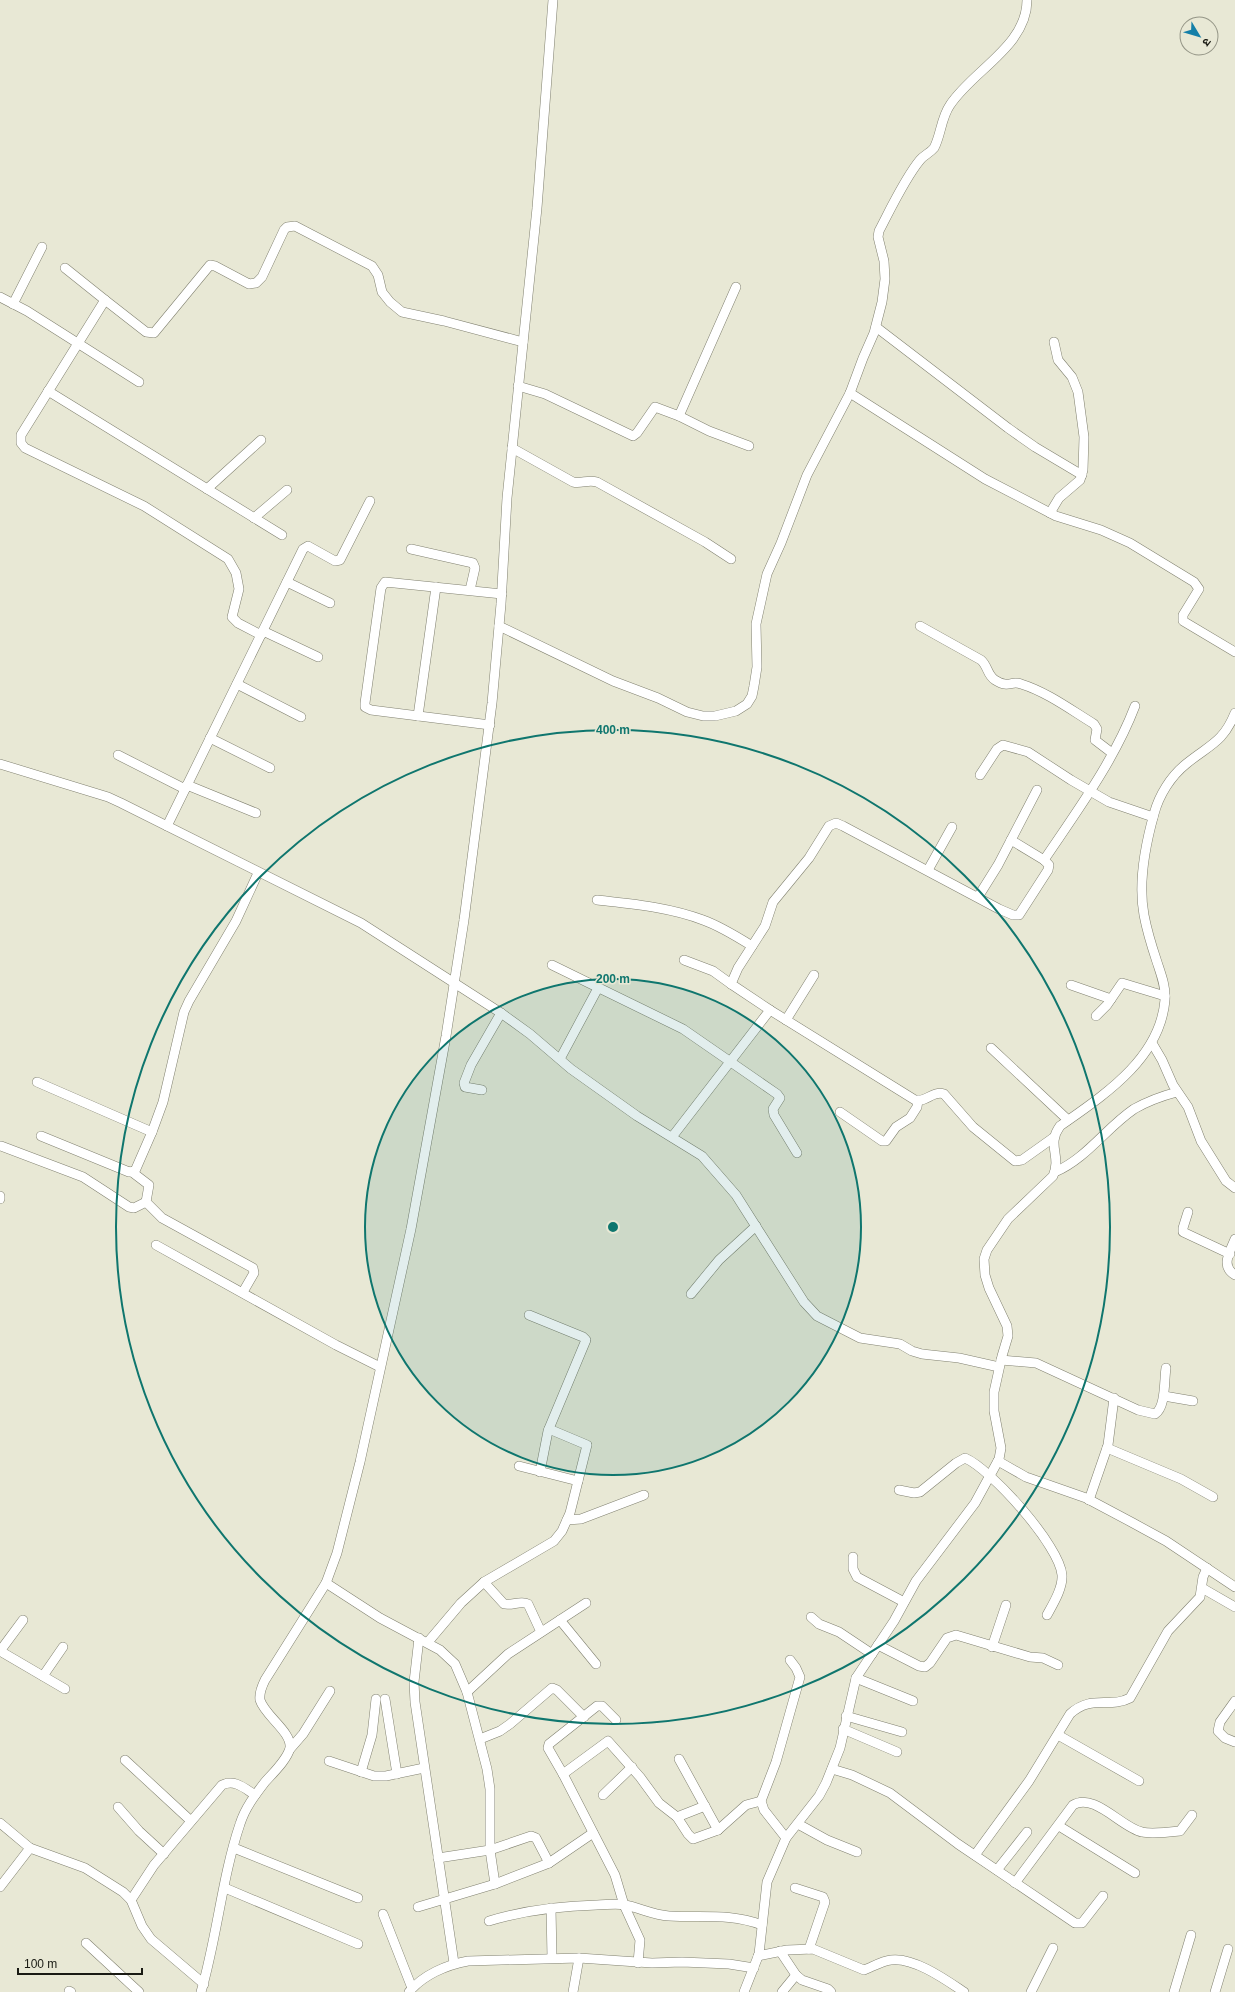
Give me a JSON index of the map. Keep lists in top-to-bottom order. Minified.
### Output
{"scale_bar":"100 m","north":"bottom right","rings":["400 m","200 m"]}
